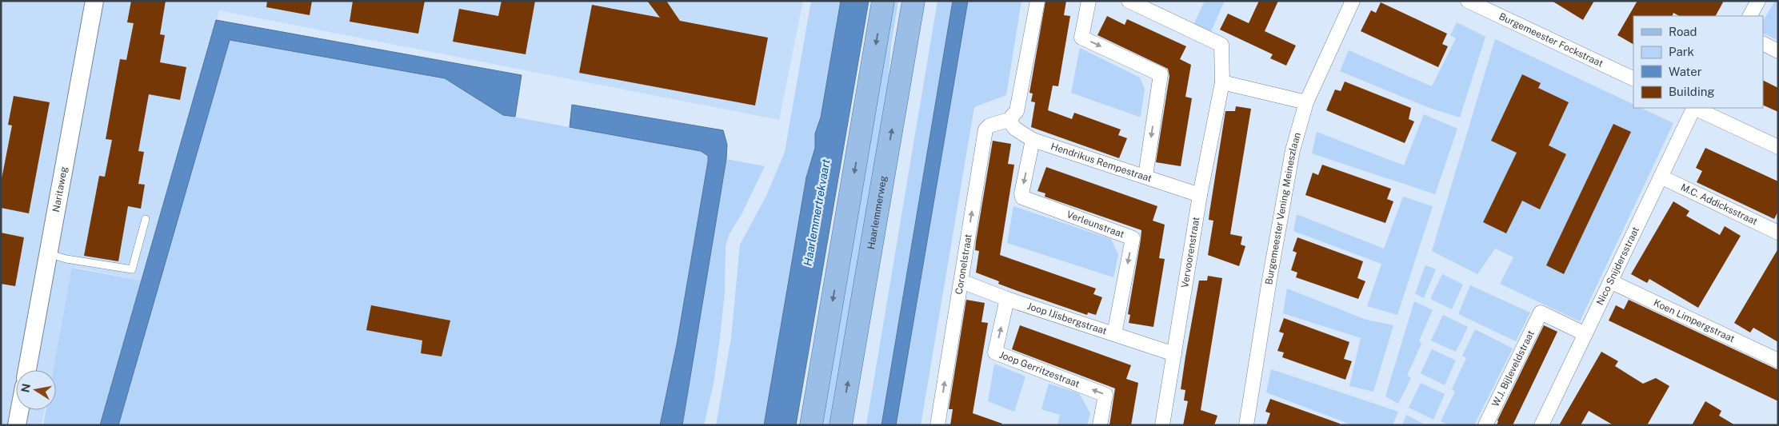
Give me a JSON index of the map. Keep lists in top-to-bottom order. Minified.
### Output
{"streets":{"main road":["Haarlemmerweg"],"street":["Burgemeester Fockstraat","Hendrikus Rempestraat","Naritaweg","M.C. Addicksstraat","Burgemeester Vening Meineszlaan","Verleunstraat","Vervoorenstraat","Coronelstraat","Nico Snijdersstraat","Joop IJisbergstraat","Koen Limpergstraat","W.J. Bijleveldstraat","Joop Gerritzestraat"]},"crossings":[["Hendrikus Rempestraat","Verleunstraat"],["Hendrikus Rempestraat","Vervoorenstraat"],["Hendrikus Rempestraat","Coronelstraat"],["M.C. Addicksstraat","Nico Snijdersstraat"],["Verleunstraat","Joop IJisbergstraat"],["Vervoorenstraat","Joop IJisbergstraat"],["Coronelstraat","Joop IJisbergstraat"],["Nico Snijdersstraat","Koen Limpergstraat"],["Nico Snijdersstraat","W.J. Bijleveldstraat"],["Joop IJisbergstraat","Joop Gerritzestraat"]],"one_way":["Coronelstraat"],"water":["Haarlemmertrekvaart"],"legend":["Road","Park","Water","Building"],"north":"left"}
